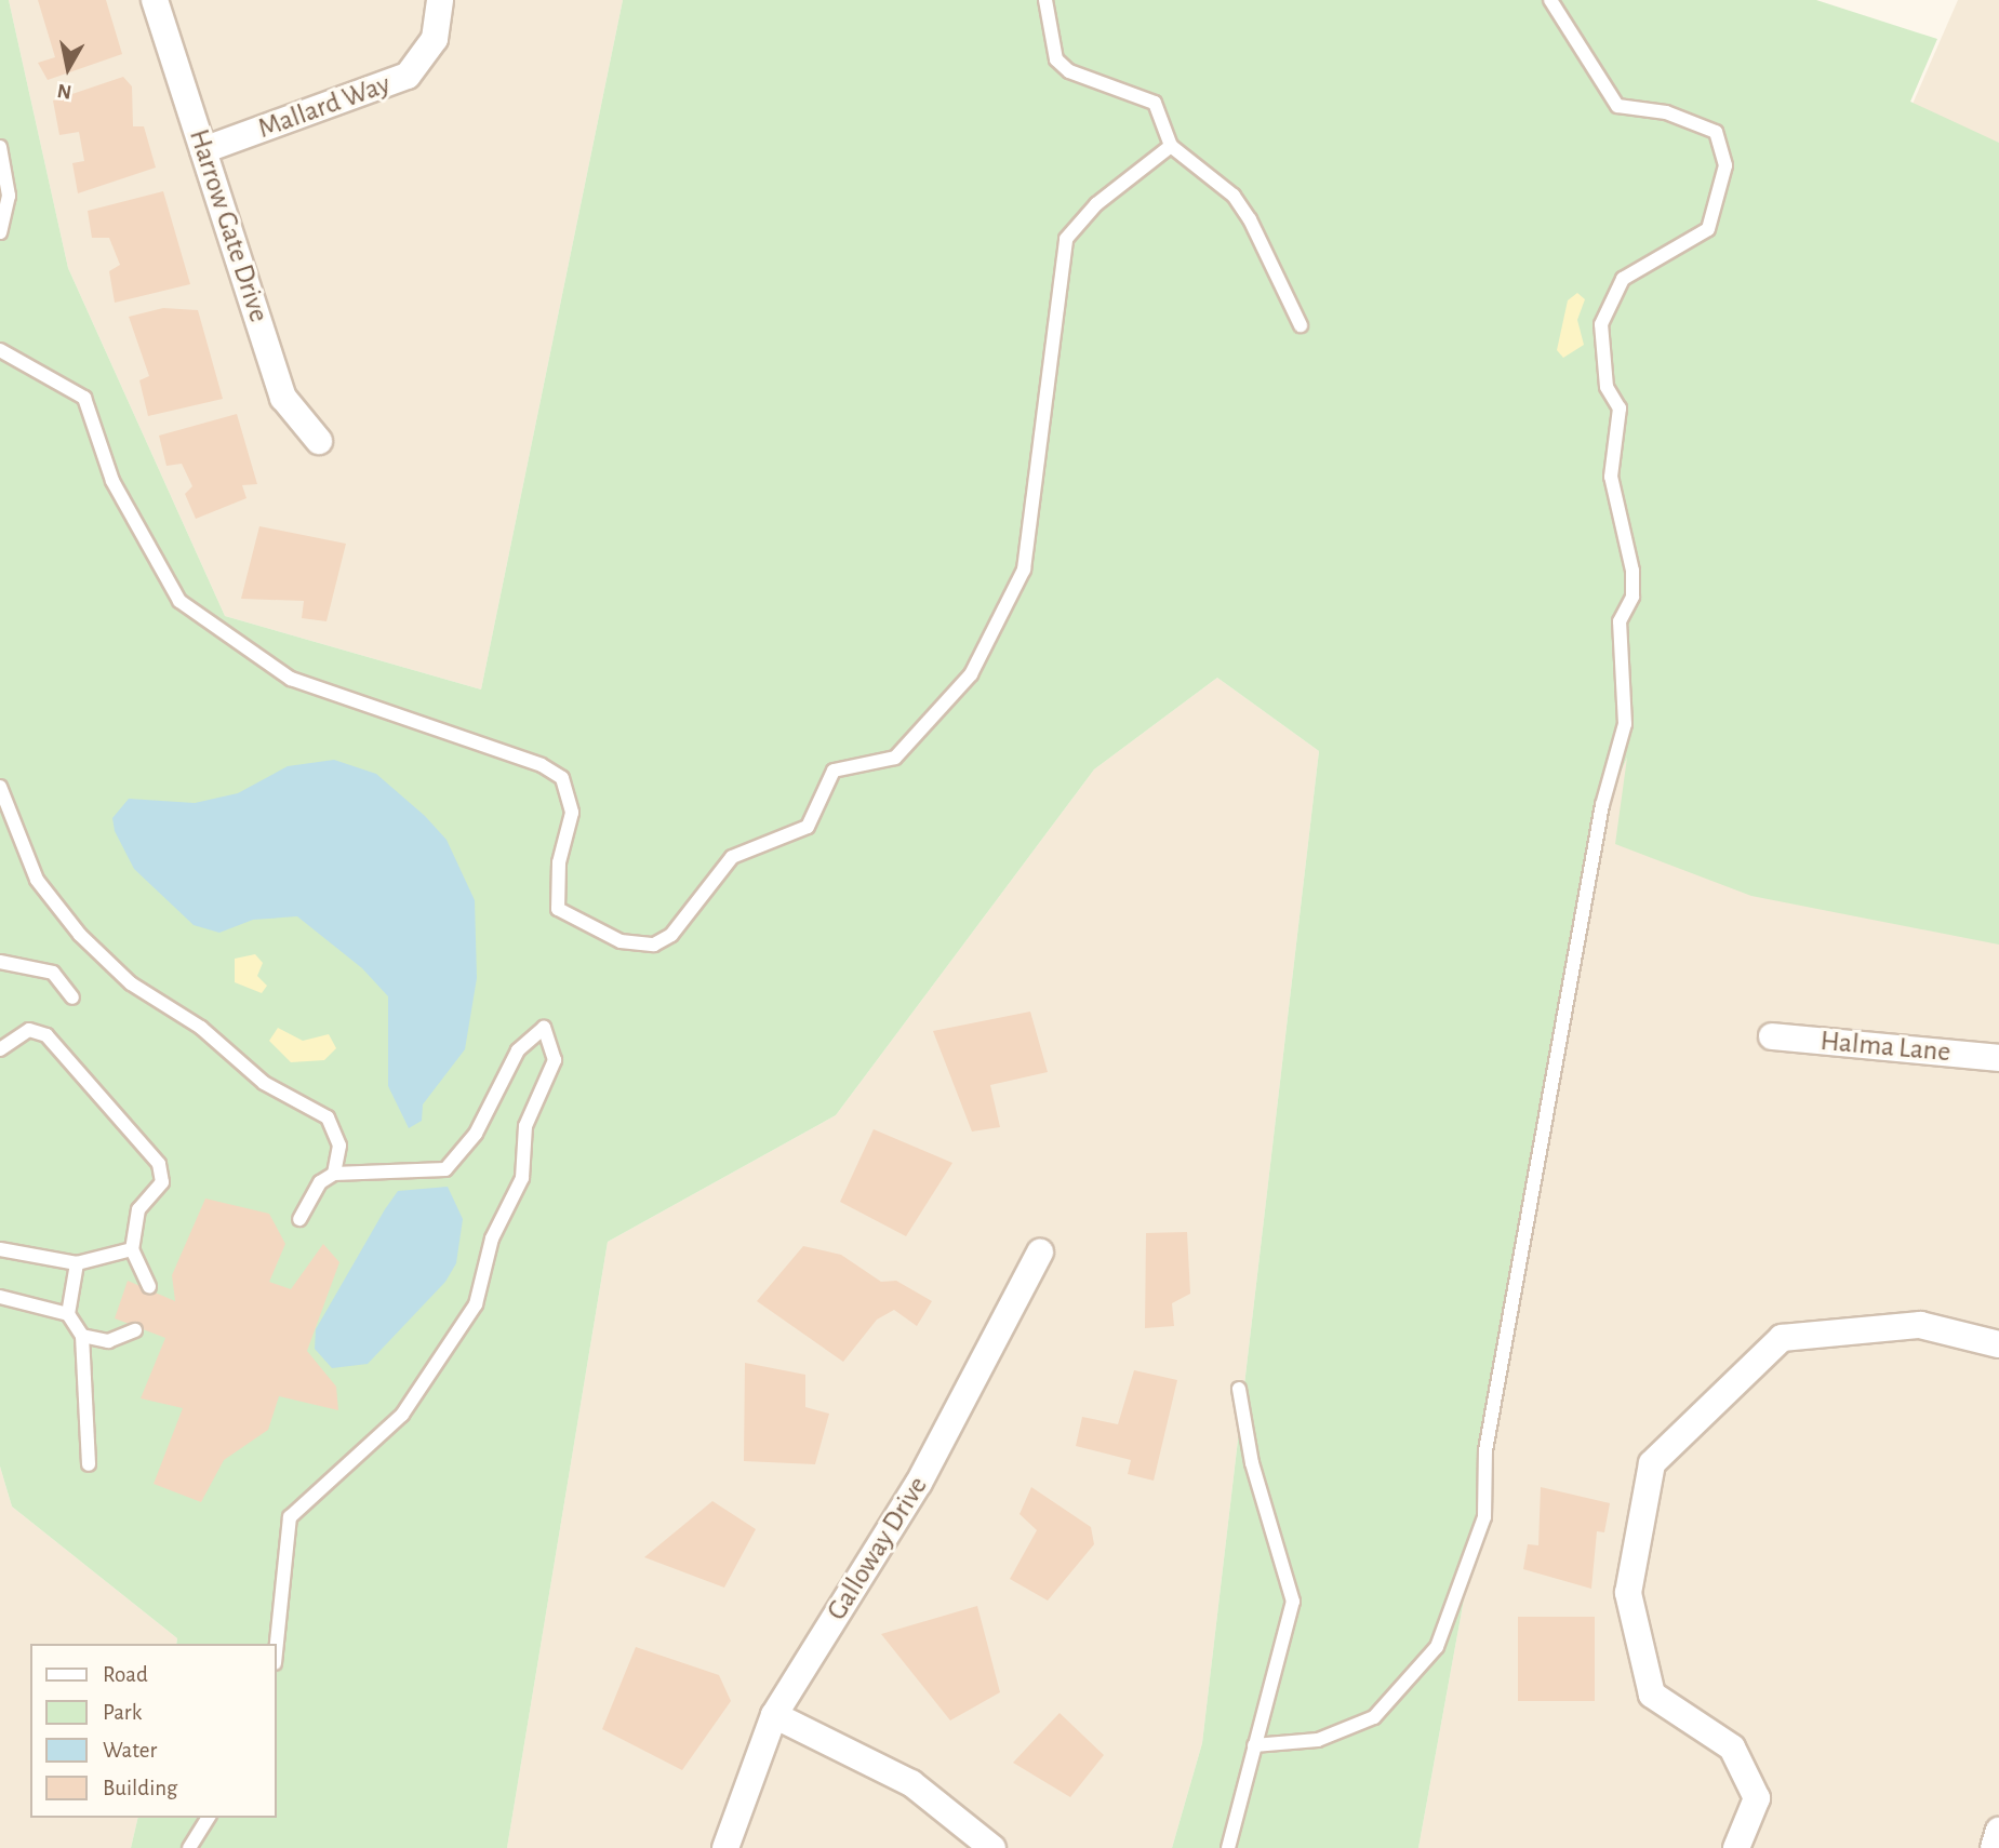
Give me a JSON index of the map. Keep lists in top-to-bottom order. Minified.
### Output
{"streets":{"street":["Mallard Way","Harrow Gate Drive","Halma Lane","Galloway Drive"]},"crossings":[["Mallard Way","Harrow Gate Drive"]],"legend":["Road","Park","Water","Building"],"north":"bottom"}
